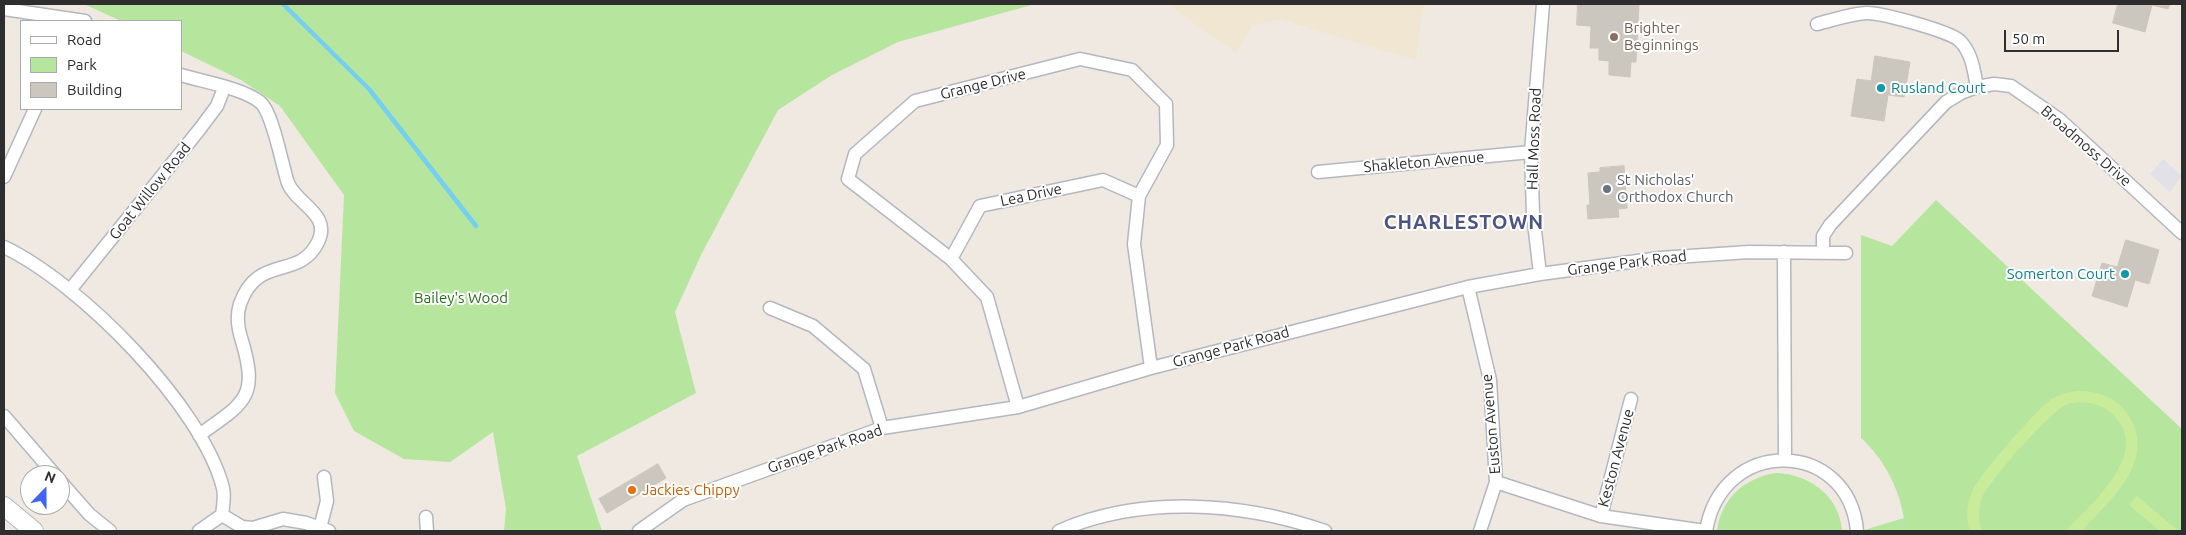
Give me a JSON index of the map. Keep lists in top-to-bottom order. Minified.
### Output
{"streets":{"street":["Grange Drive","Hall Moss Road","Broadmoss Drive","Shakleton Avenue","Goat Willow Road","Lea Drive","Grange Park Road","Euston Avenue","Keston Avenue"]},"crossings":[["Grange Drive","Lea Drive"],["Grange Drive","Grange Park Road"],["Hall Moss Road","Shakleton Avenue"],["Hall Moss Road","Grange Park Road"],["Broadmoss Drive","Grange Park Road"],["Grange Park Road","Euston Avenue"]],"districts":["CHARLESTOWN"],"parks":["Bailey's Wood"],"places":["Brighter Beginnings","Rusland Court","St Nicholas' Orthodox Church","Somerton Court","Jackies Chippy"],"legend":["Road","Park","Building"],"scale_bar":"50 m","north":"top"}
